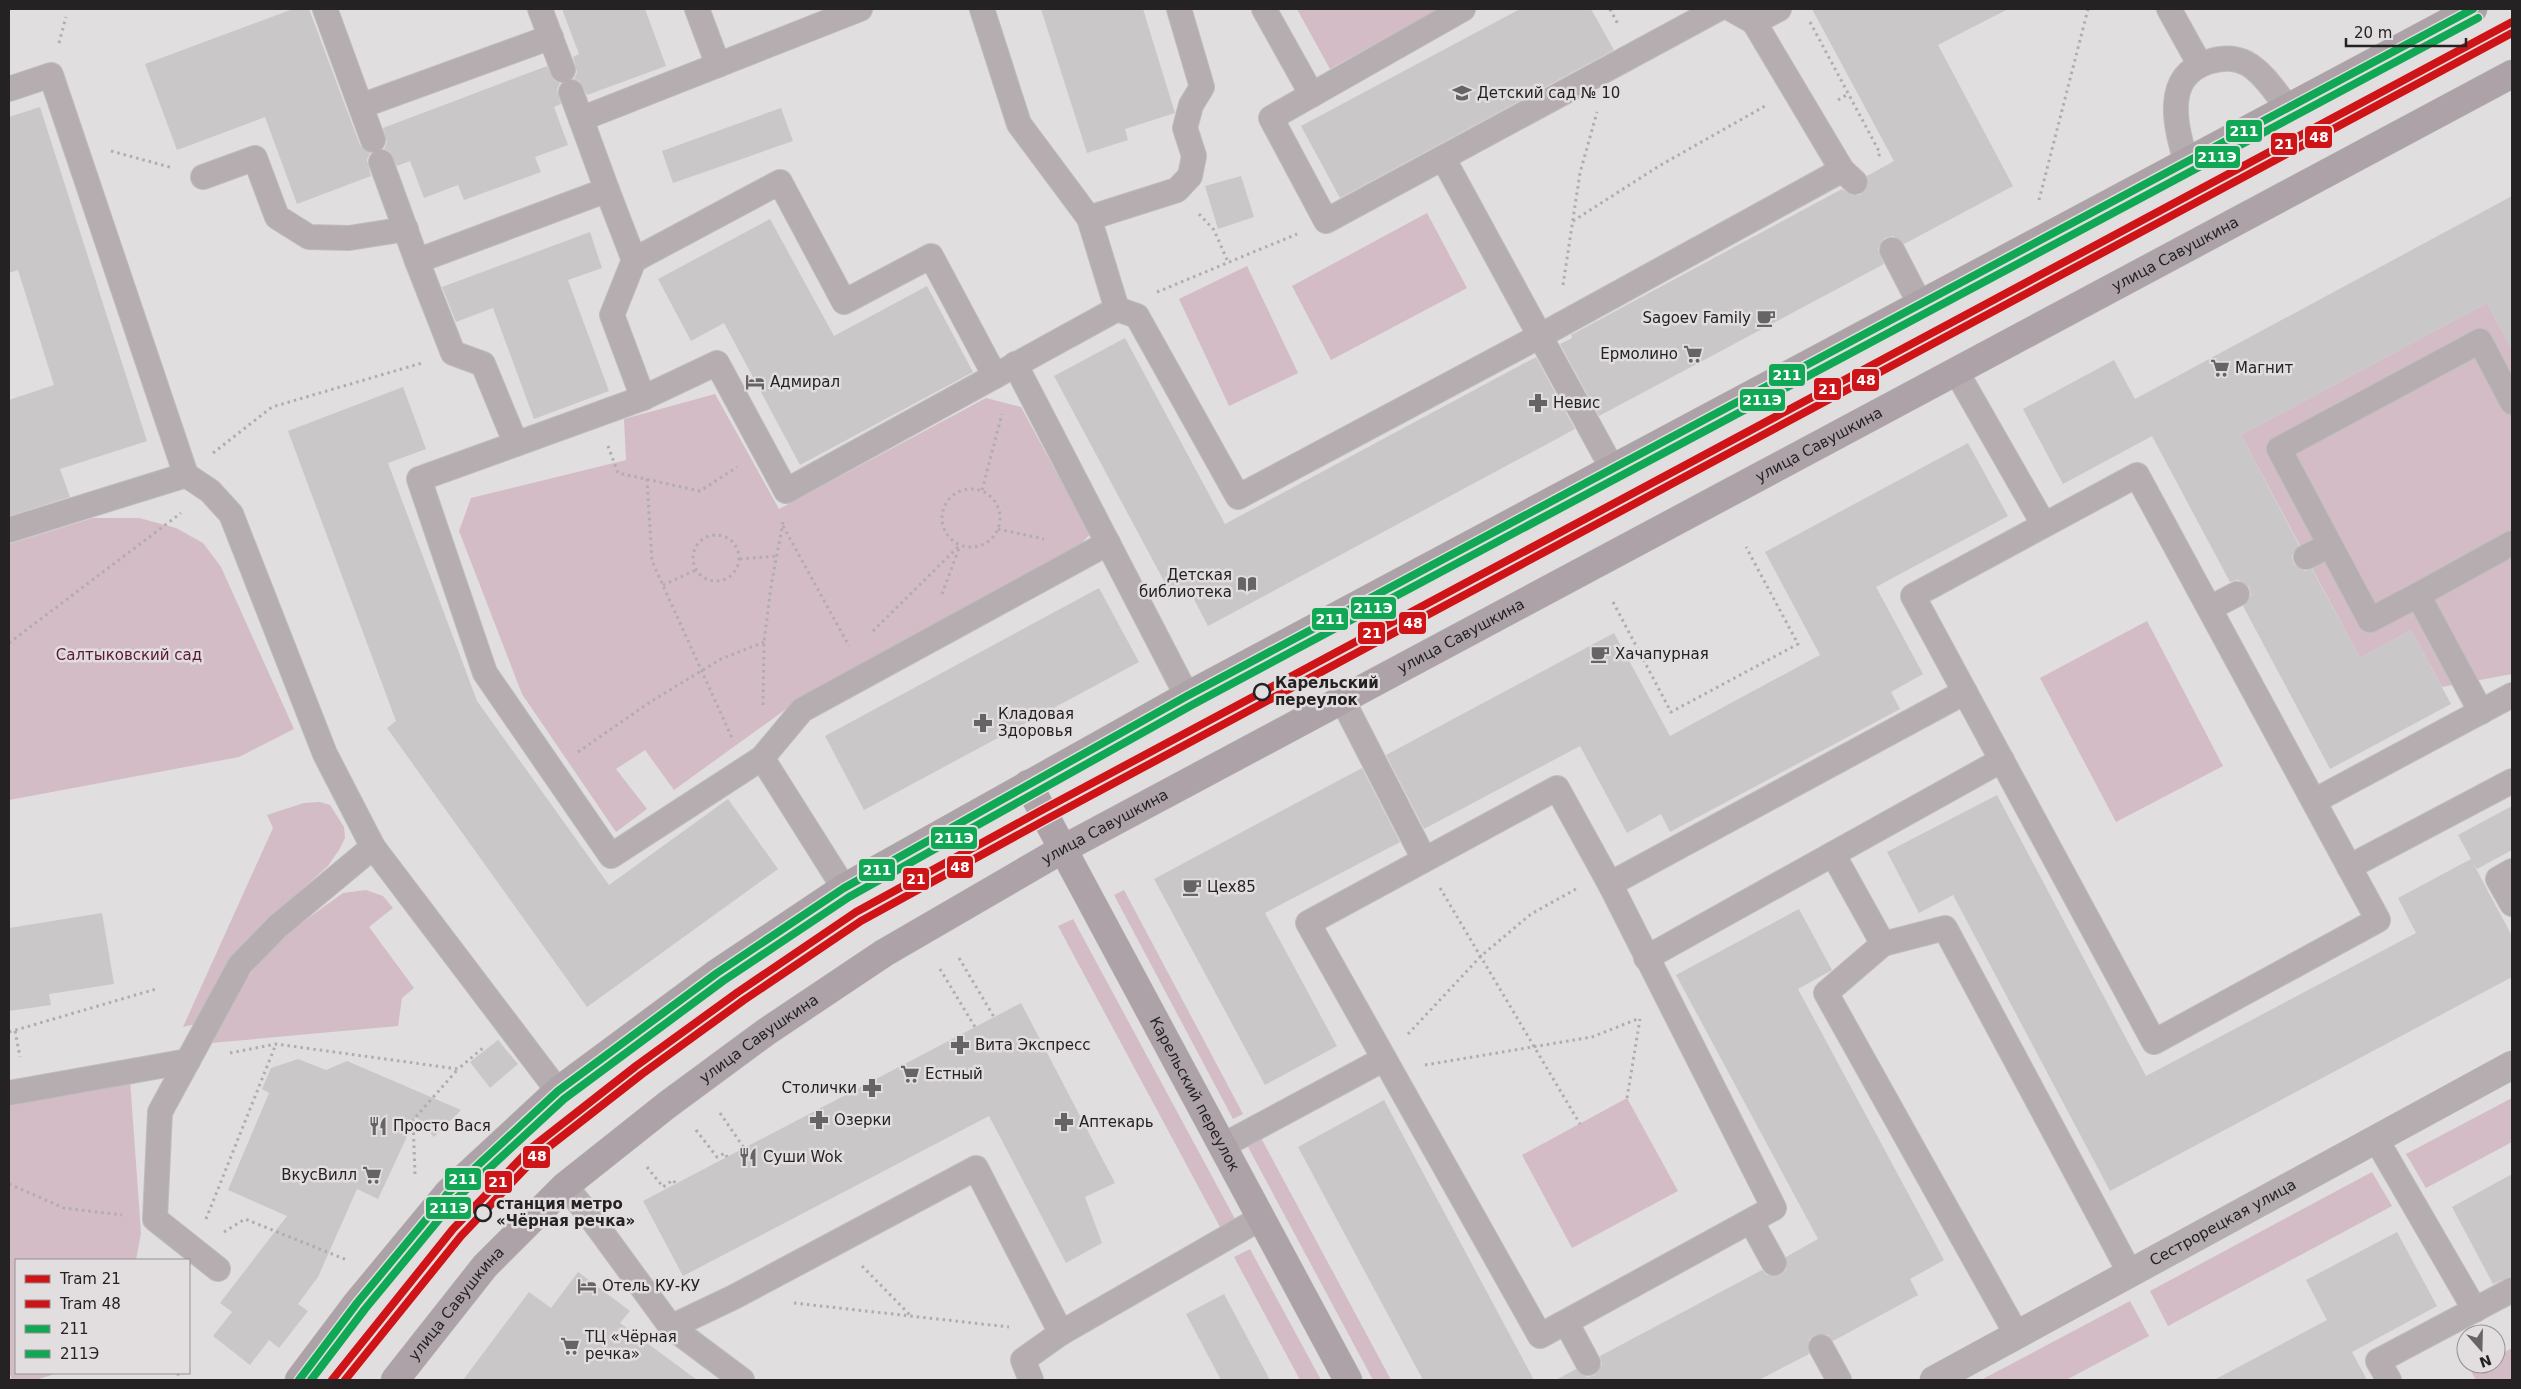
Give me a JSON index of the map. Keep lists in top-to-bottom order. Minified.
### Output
{"streets":{"main road":["улица Савушкина","Карельский переулок"],"street":["Сестрорецкая улица"]},"crossings":[["улица Савушкина","Карельский переулок"]],"parks":["Салтыковский сад"],"places":{"school or university":["Детский сад № 10"],"cafe":["Sagoev Family","Хачапурная","Цех85"],"supermarket":["Ермолино","Магнит","Естный","ВкусВилл","ТЦ «Чёрная речка»"],"hotel":["Адмирал","Отель КУ-КУ"],"pharmacy":["Невис","Кладовая Здоровья","Вита Экспресс","Столички","Озерки","Аптекарь"],"library":["Детская библиотека"],"other":["Карельский переулок","станция метро «Чёрная речка»"],"restaurant":["Просто Вася","Суши Wok"]},"lines":["transit line 211","transit line 211Э","tram line 21","tram line 48"],"legend":["Tram 21","Tram 48","211","211Э"],"scale_bar":"20 m","north":"bottom"}
